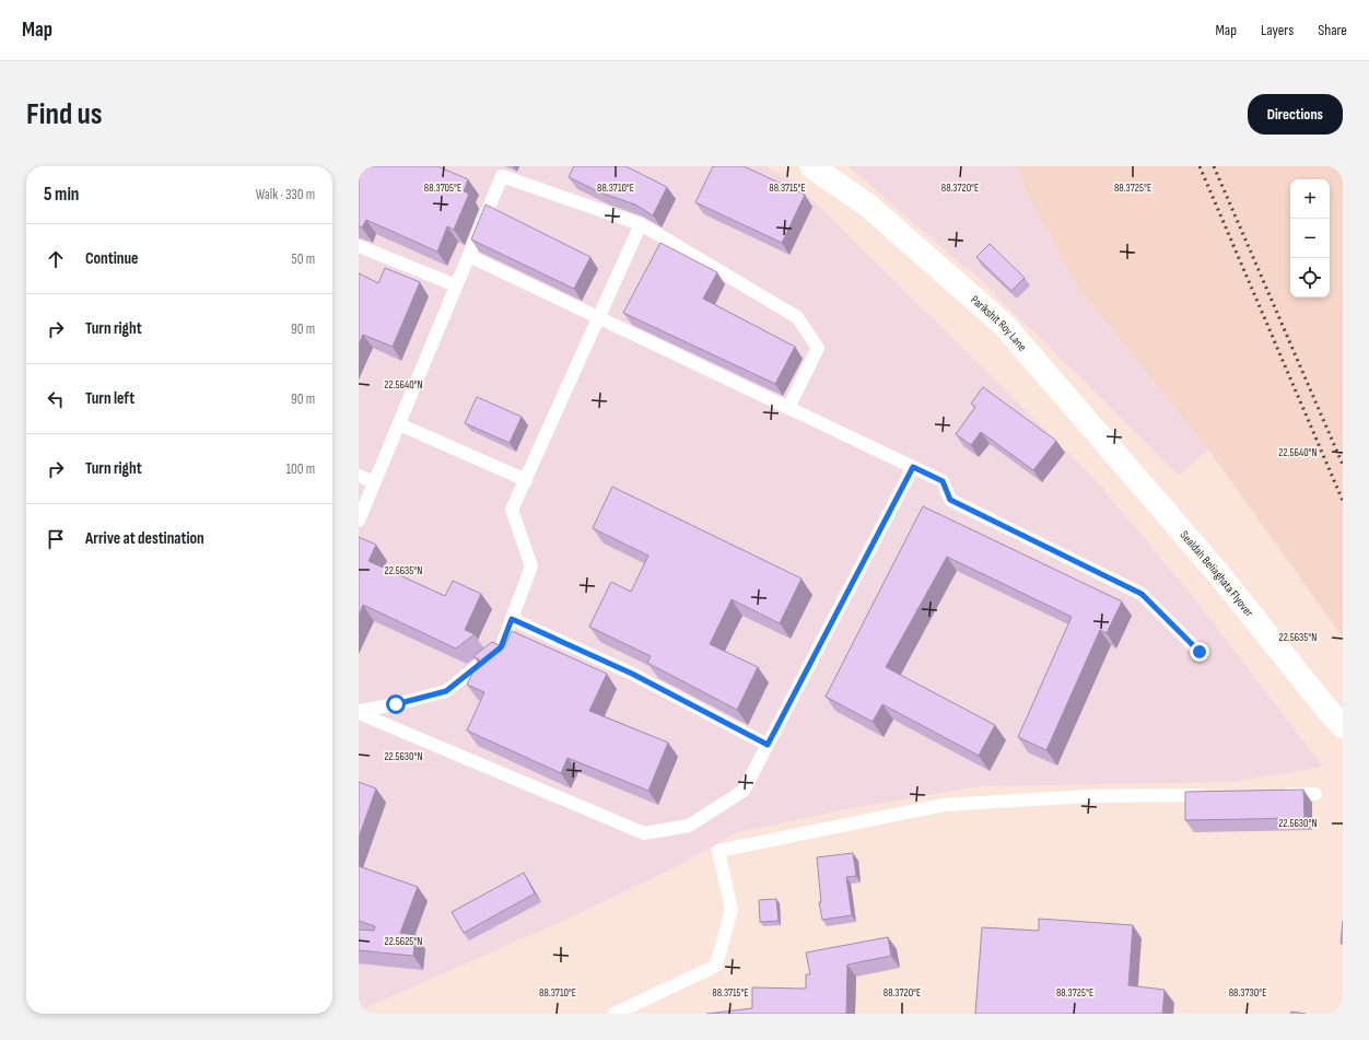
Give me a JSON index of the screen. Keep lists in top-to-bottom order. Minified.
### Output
{"streets":{"main road":["Parikshit Roy Lane","Sealdah Beliaghata Flyover"]},"crossings":[["Parikshit Roy Lane","Sealdah Beliaghata Flyover"]],"page":{"header":"Map","nav":["Map","Layers","Share"],"buttons":"Directions","title":"Find us","heading":["5 min","Walk · 330 m"],"map_buttons":["+","−"],"list":[["Continue","50 m"],["Turn right","90 m"],["Turn left","90 m"],["Turn right","100 m"],"Arrive at destination"]},"coordinates":["88.3705°E","88.3710°E","88.3715°E","88.3720°E","88.3725°E","22.5640°N","22.5635°N","22.5630°N","22.5625°N","88.3730°E"]}
